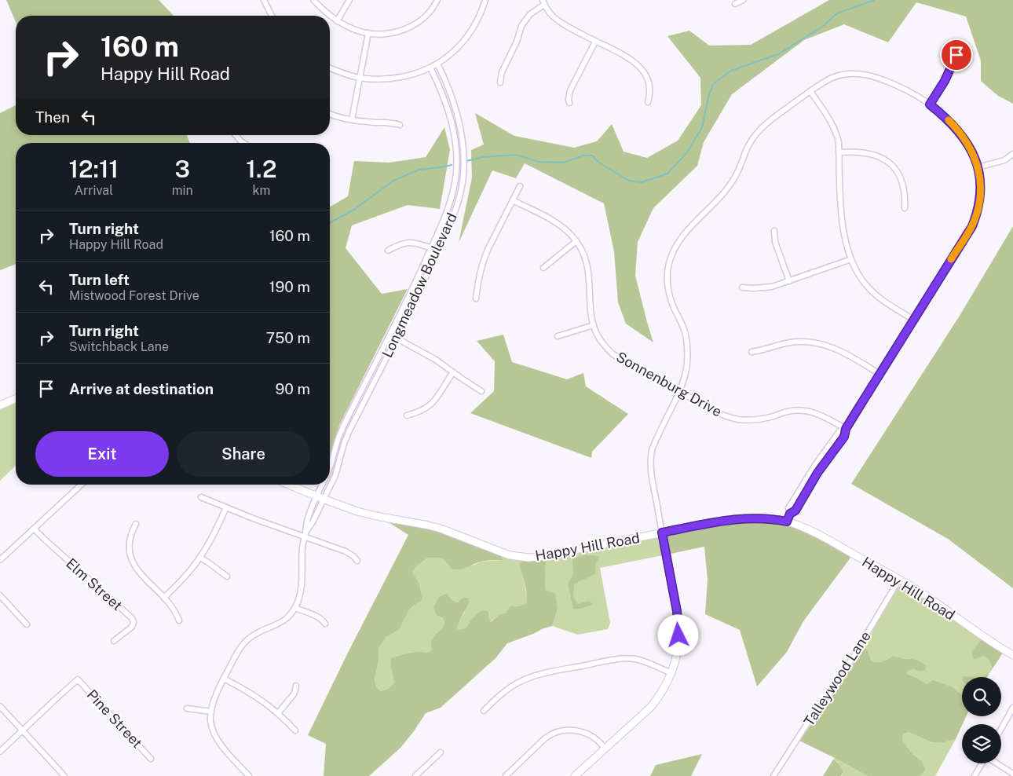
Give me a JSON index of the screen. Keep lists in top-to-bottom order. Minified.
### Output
{"streets":{"street":["Longmeadow Boulevard","Sonnenburg Drive","Happy Hill Road","Elm Street","Talleywood Lane","Pine Street"]},"crossings":[["Longmeadow Boulevard","Happy Hill Road"],["Happy Hill Road","Talleywood Lane"]],"page":{"turn":["160 m","Happy Hill Road"],"then":"Then","eta":["12:11","Arrival","3","min","1.2","km"],"list":[{"name":"Turn right","note":"Happy Hill Road","value":"160 m"},{"name":"Turn left","note":"Mistwood Forest Drive","value":"190 m"},{"name":"Turn right","note":"Switchback Lane","value":"750 m"},{"name":"Arrive at destination","value":"90 m"}],"buttons":["Exit","Share"]}}
